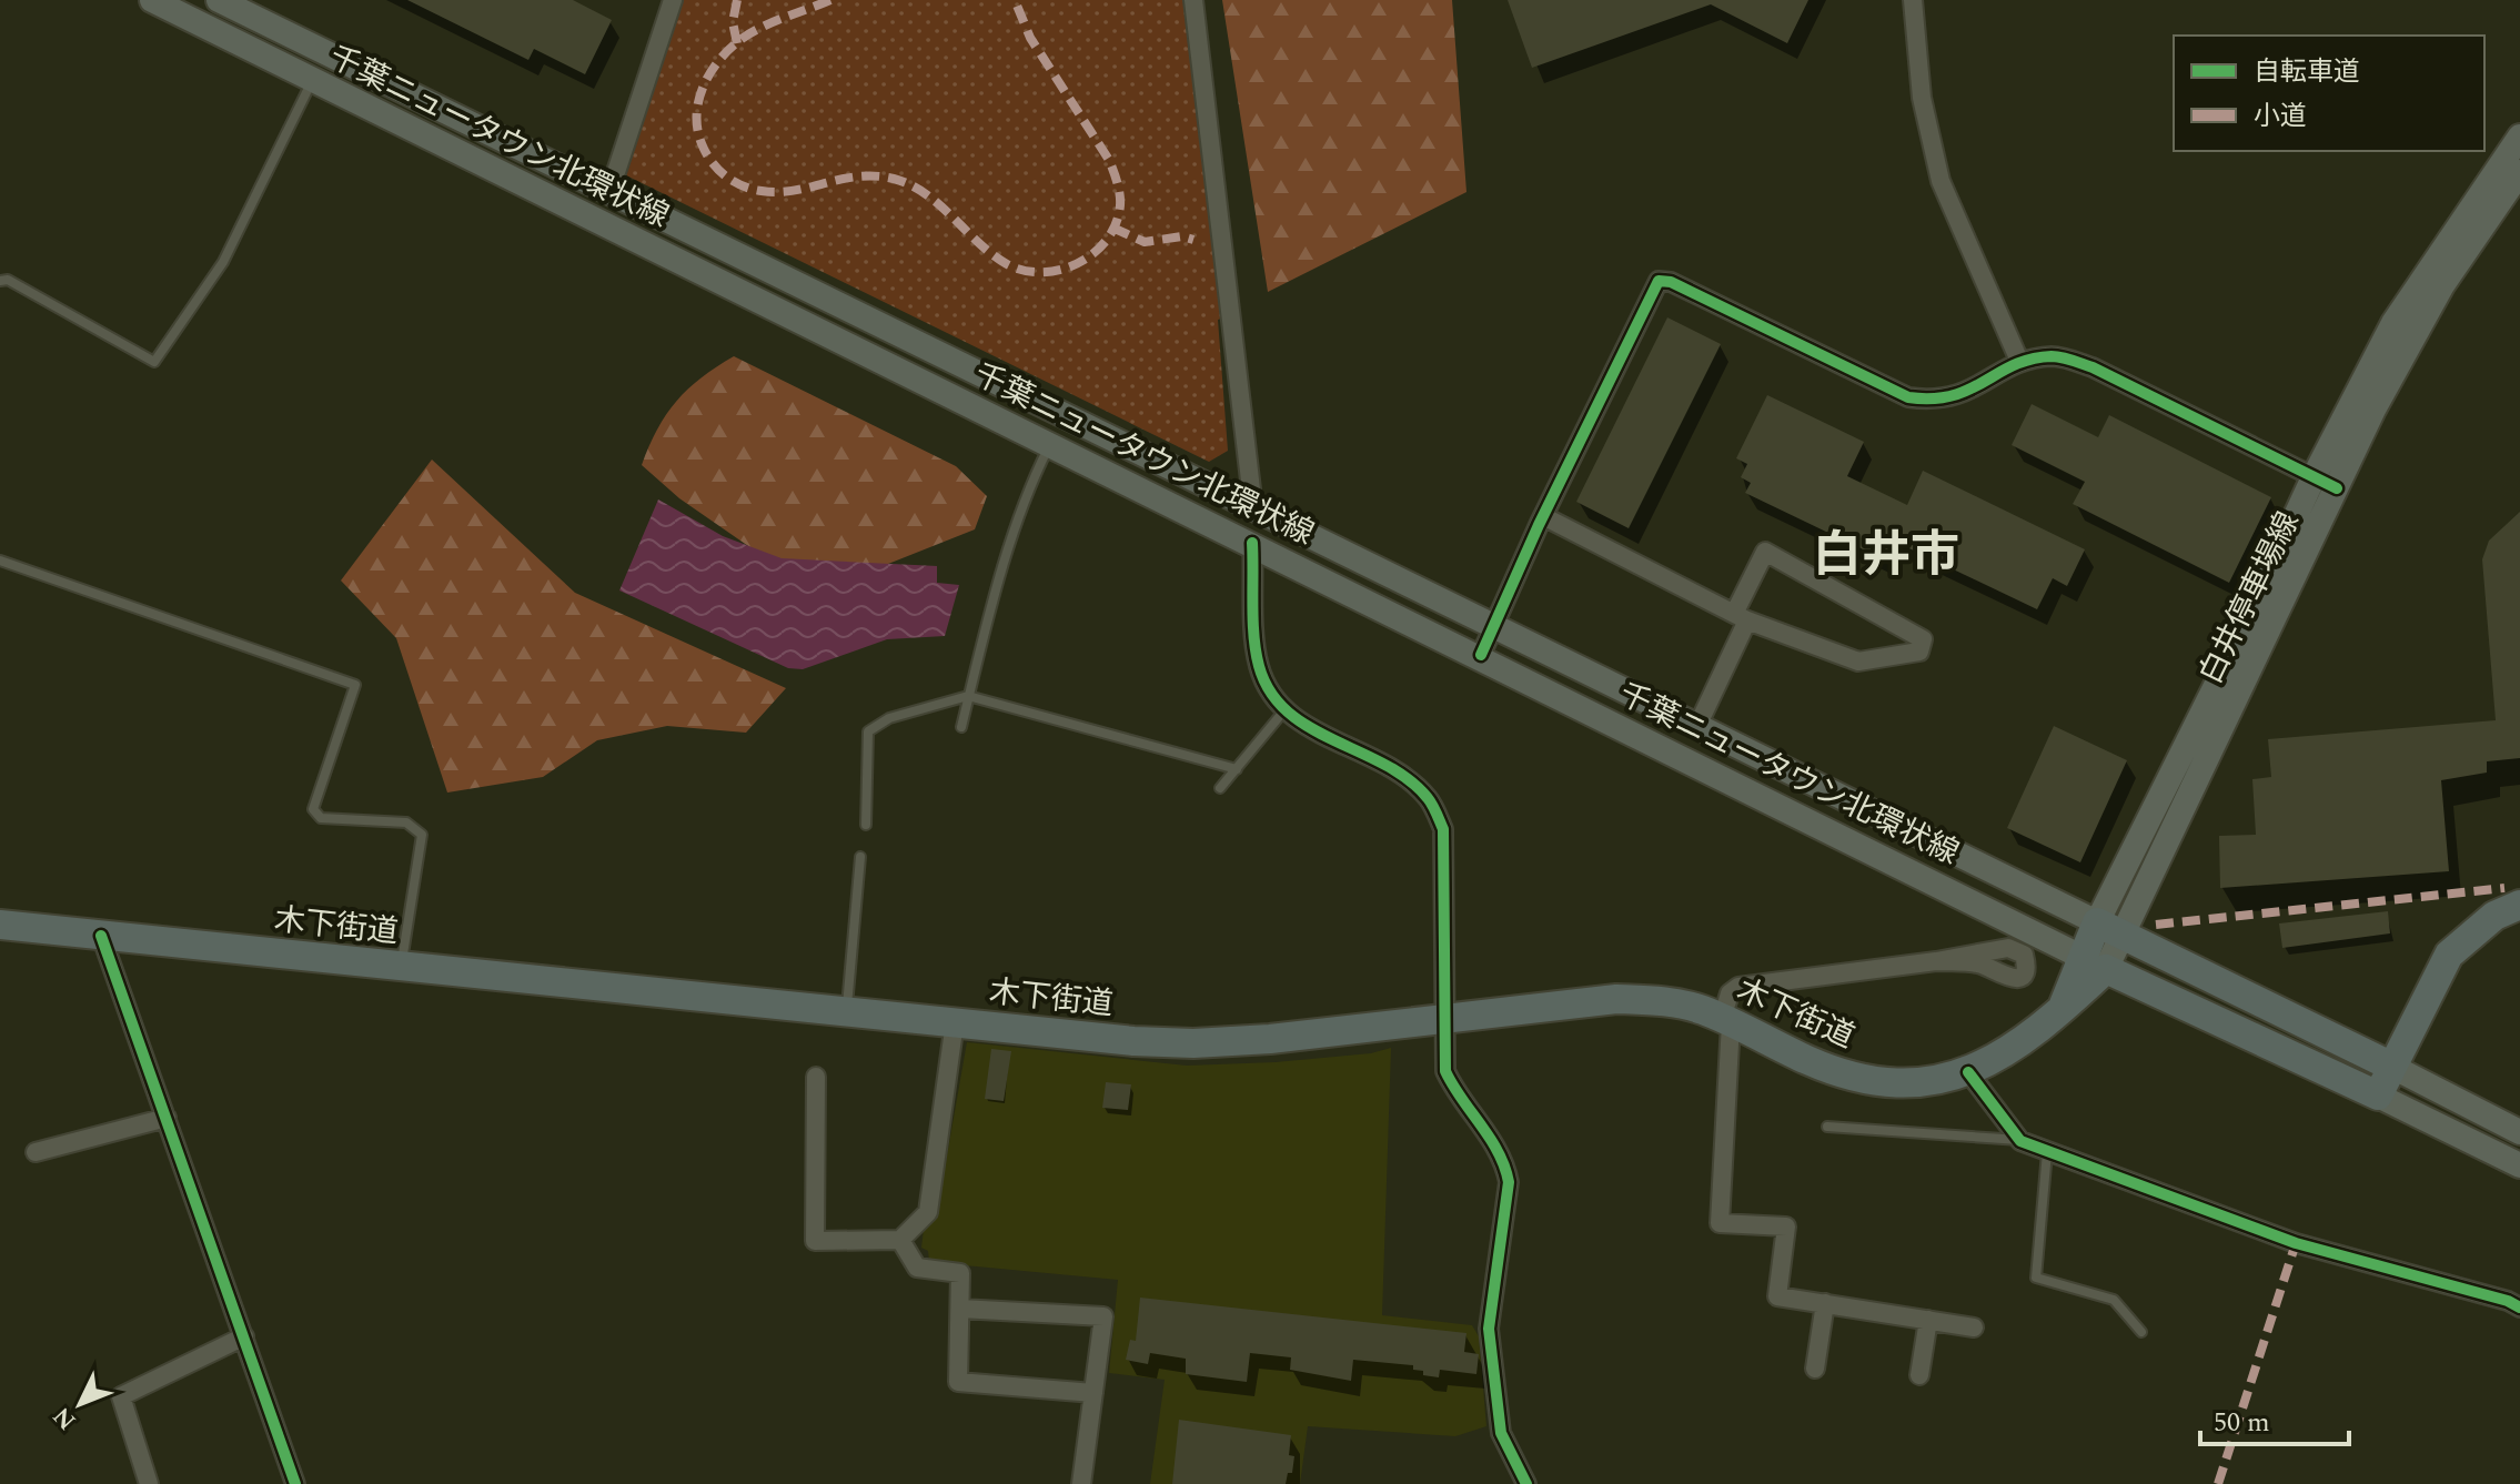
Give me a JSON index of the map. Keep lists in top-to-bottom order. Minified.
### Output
{"streets":{"main road":["千葉ニュータウン北環状線","白井停車場線","木下街道"]},"crossings":[["千葉ニュータウン北環状線","白井停車場線"],["千葉ニュータウン北環状線","木下街道"],["白井停車場線","木下街道"]],"districts":["白井市"],"legend":["自転車道","小道"],"scale_bar":"50 m","north":"bottom left"}
